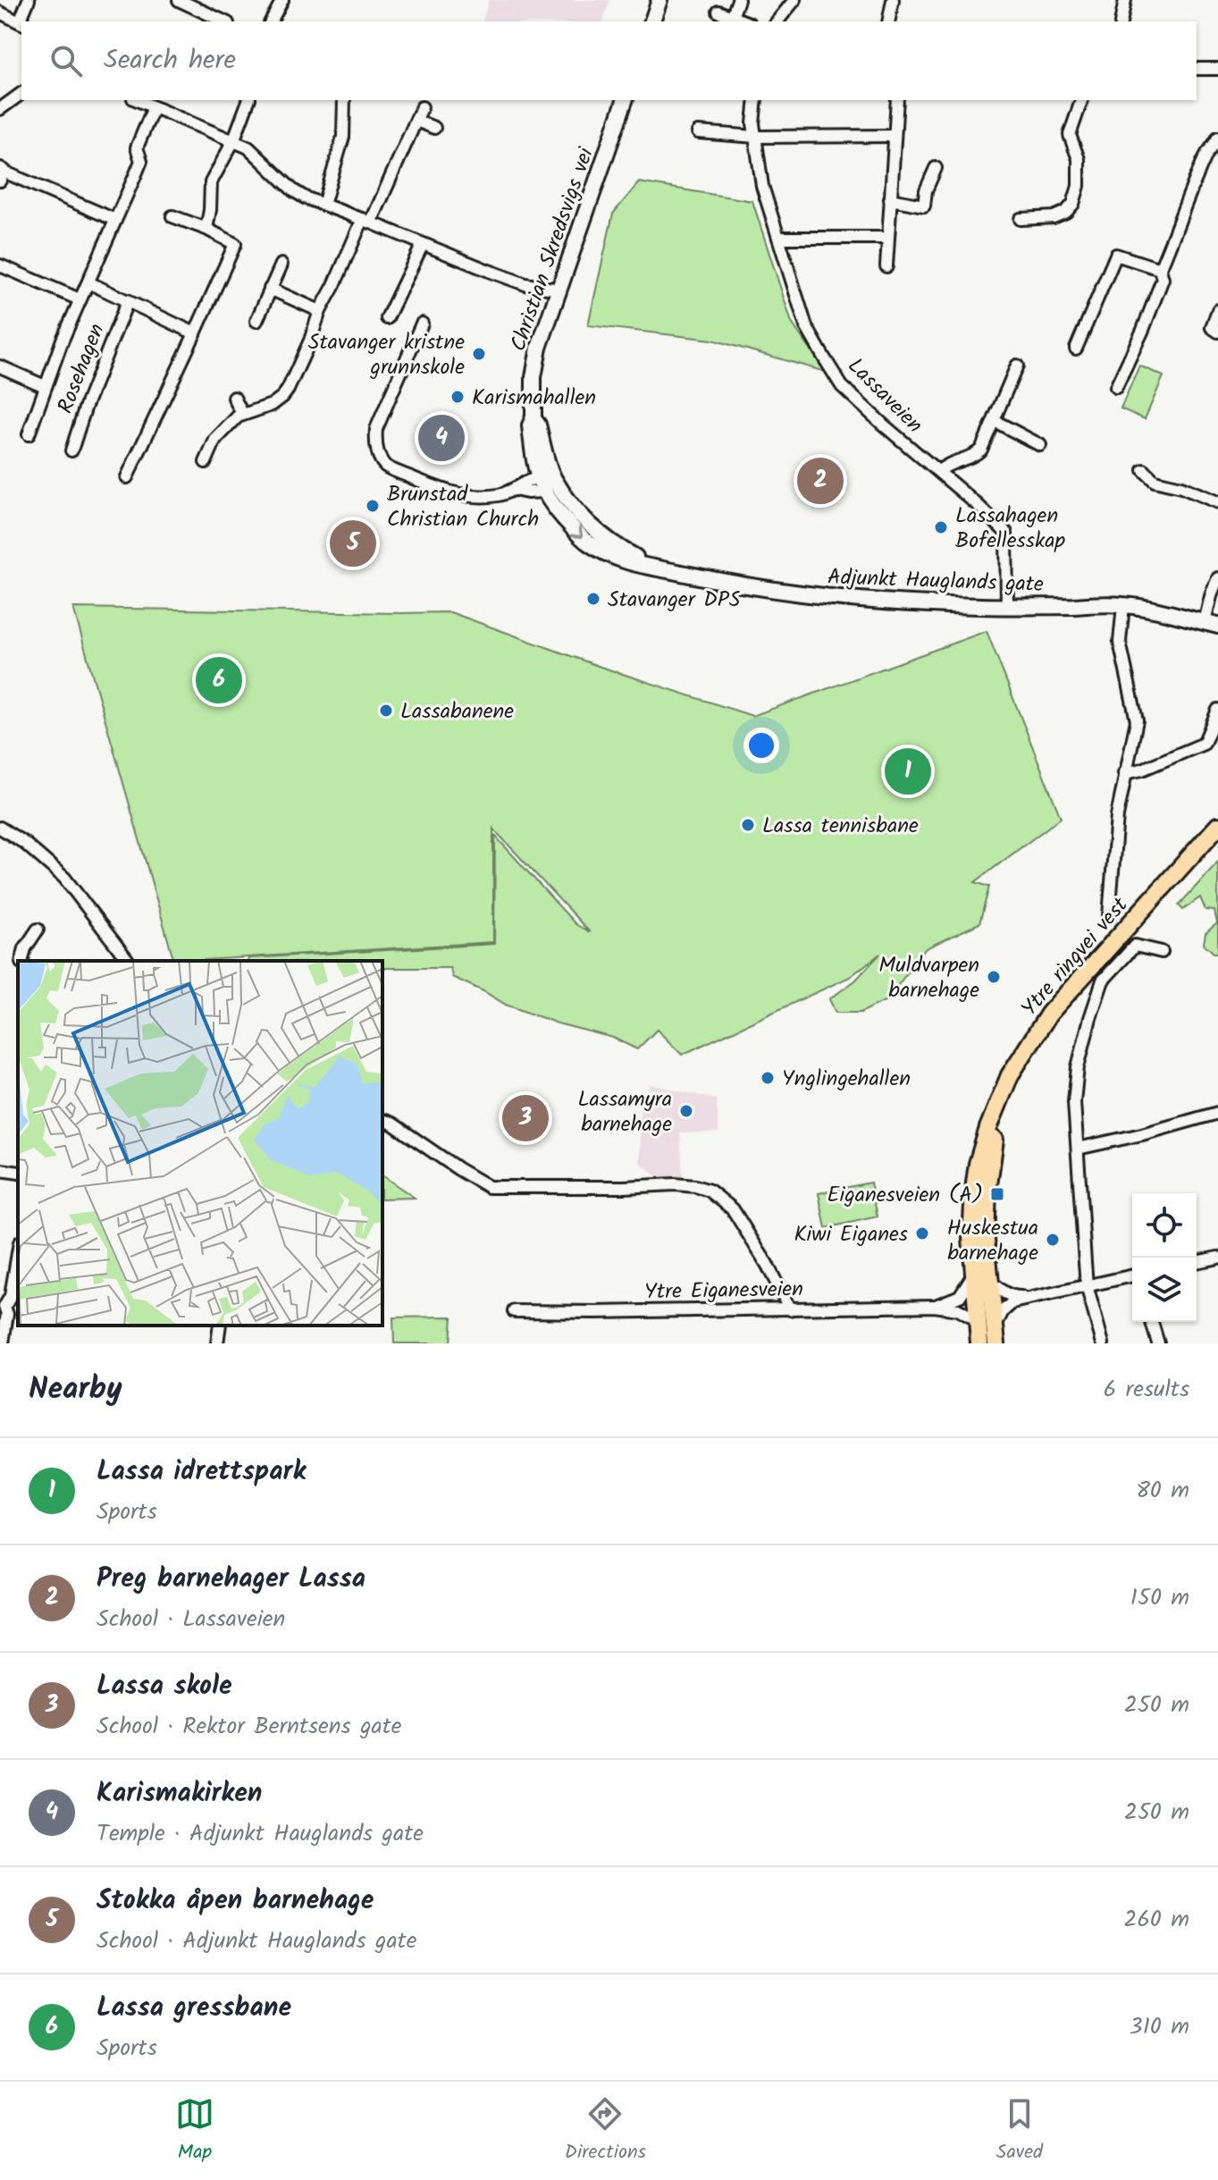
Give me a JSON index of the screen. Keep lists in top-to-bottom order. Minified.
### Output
{"streets":{"main road":["Christian Skredsvigs vei","Adjunkt Hauglands gate","Ytre ringvei vest"],"street":["Rosehagen","Lassaveien","Ytre Eiganesveien"]},"crossings":[["Christian Skredsvigs vei","Adjunkt Hauglands gate"],["Lassaveien","Adjunkt Hauglands gate"],["Ytre ringvei vest","Ytre Eiganesveien"]],"places":{"other":["Stavanger kristne grunnskole","Karismahallen","Brunstad Christian Church","Lassahagen Bofellesskap","Stavanger DPS","Lassabanene","Lassa tennisbane","Muldvarpen barnehage","Ynglingehallen","Lassamyra barnehage","Kiwi Eiganes","Huskestua barnehage"],"transit":["Eiganesveien (A)"]},"page":{"search":"Search here","pins":["4","2","5","6","1","3"],"heading":["Nearby","6 results"],"list":[{"mark":"1","name":"Lassa idrettspark","note":"Sports","value":"80 m"},{"mark":"2","name":"Preg barnehager Lassa","note":"School · Lassaveien","value":"150 m"},{"mark":"3","name":"Lassa skole","note":"School · Rektor Berntsens gate","value":"250 m"},{"mark":"4","name":"Karismakirken","note":"Temple · Adjunkt Hauglands gate","value":"250 m"},{"mark":"5","name":"Stokka åpen barnehage","note":"School · Adjunkt Hauglands gate","value":"260 m"},{"mark":"6","name":"Lassa gressbane","note":"Sports","value":"310 m"}],"nav":["Map","Directions","Saved"]}}
